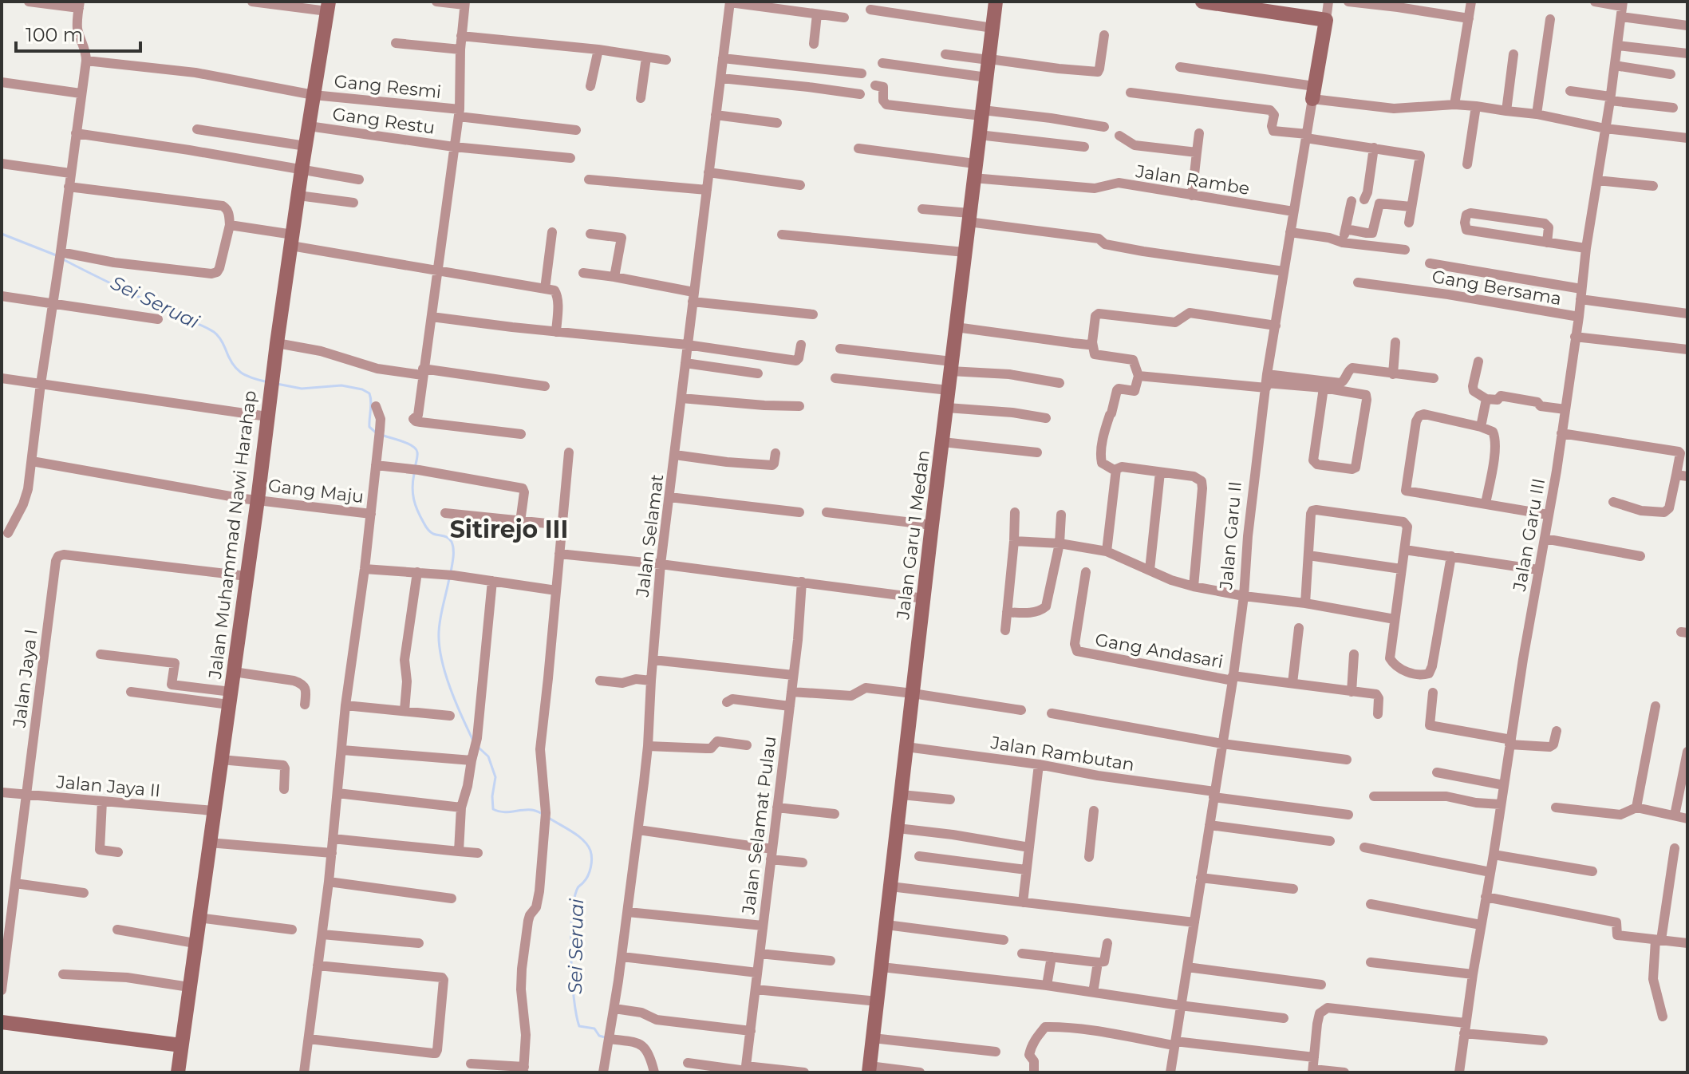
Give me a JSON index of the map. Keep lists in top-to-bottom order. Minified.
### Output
{"streets":{"street":["Gang Resmi","Gang Restu","Jalan Rambe","Gang Bersama","Gang Maju","Jalan Muhammad Nawi Harahap","Jalan Garu 1 Medan","Jalan Garu III","Jalan Selamat","Jalan Garu II","Gang Andasari","Jalan Jaya I","Jalan Rambutan","Jalan Jaya II","Jalan Selamat Pulau"]},"crossings":[["Gang Resmi","Jalan Muhammad Nawi Harahap"],["Gang Restu","Jalan Muhammad Nawi Harahap"],["Jalan Rambe","Jalan Garu 1 Medan"],["Jalan Rambe","Jalan Garu II"],["Gang Bersama","Jalan Garu III"],["Gang Maju","Jalan Muhammad Nawi Harahap"],["Jalan Muhammad Nawi Harahap","Jalan Jaya I"],["Jalan Muhammad Nawi Harahap","Jalan Jaya II"],["Jalan Garu 1 Medan","Jalan Rambutan"],["Jalan Garu II","Gang Andasari"],["Jalan Garu II","Jalan Rambutan"],["Jalan Jaya I","Jalan Jaya II"]],"districts":["Sitirejo III"],"water":["Sei Seruai"],"scale_bar":"100 m"}
